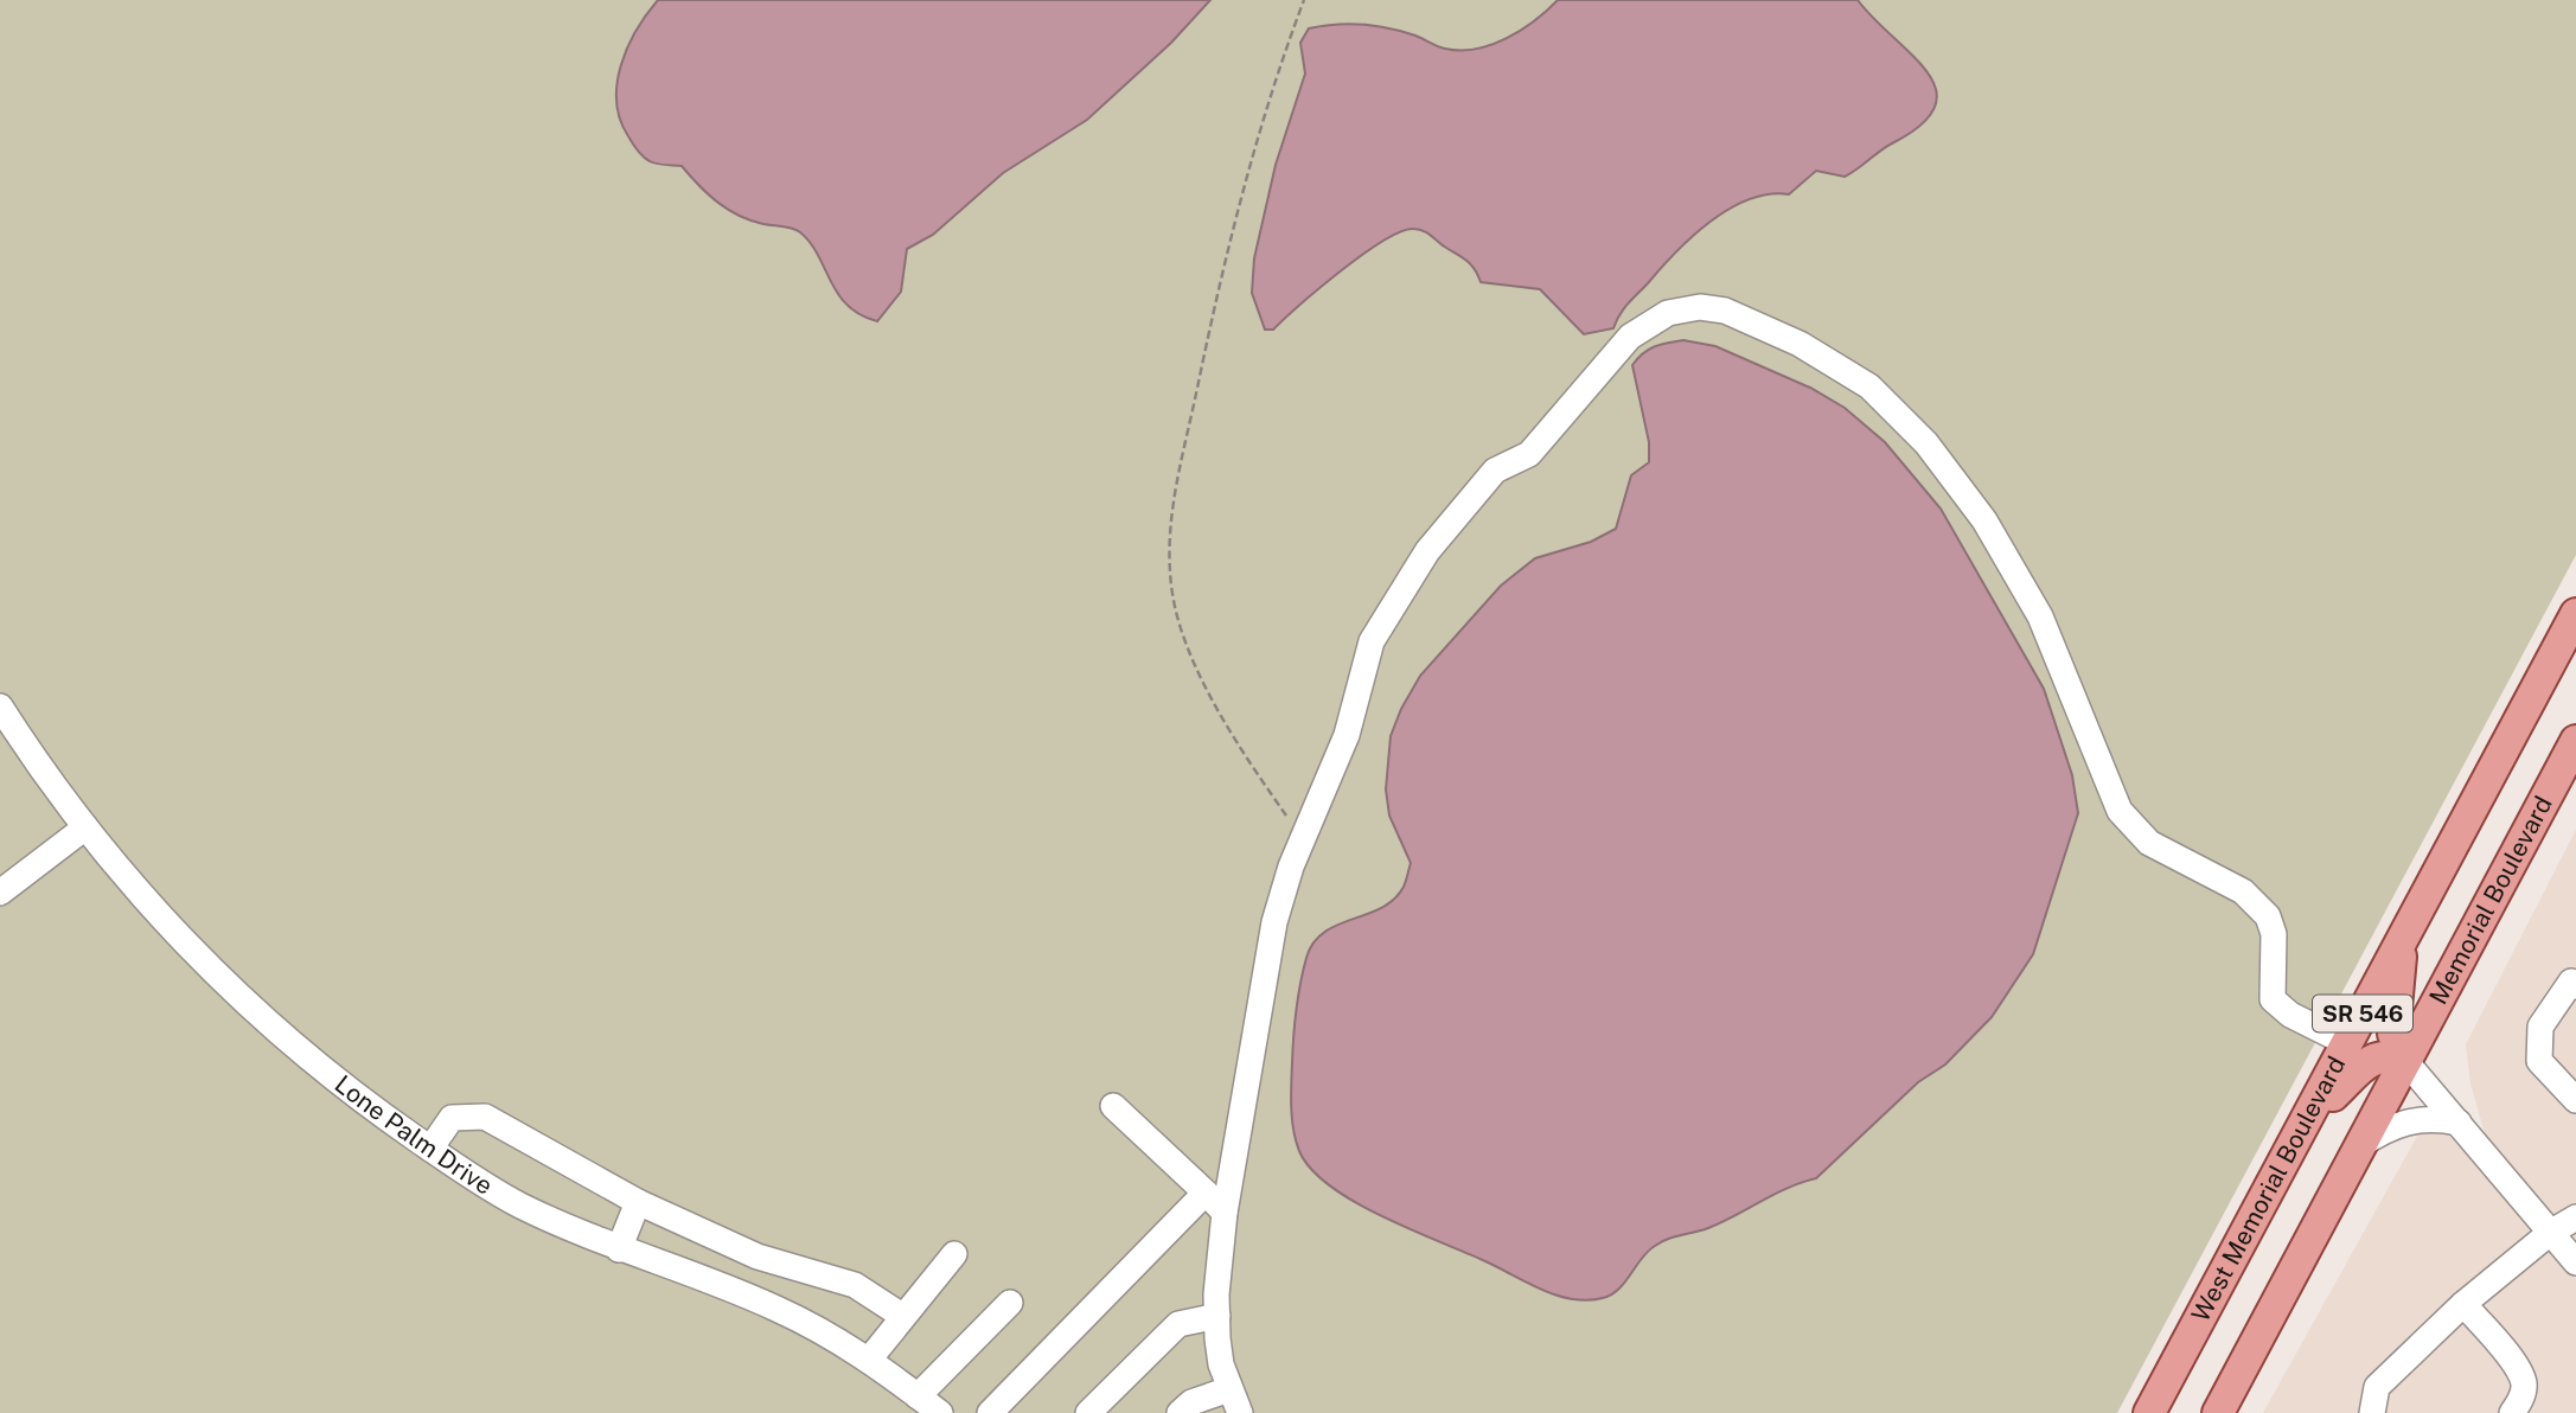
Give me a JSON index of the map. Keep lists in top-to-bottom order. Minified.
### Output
{"streets":{"main road":["Memorial Boulevard","SR 546","West Memorial Boulevard"],"street":["Lone Palm Drive"]},"crossings":[["Memorial Boulevard","SR 546"]]}
